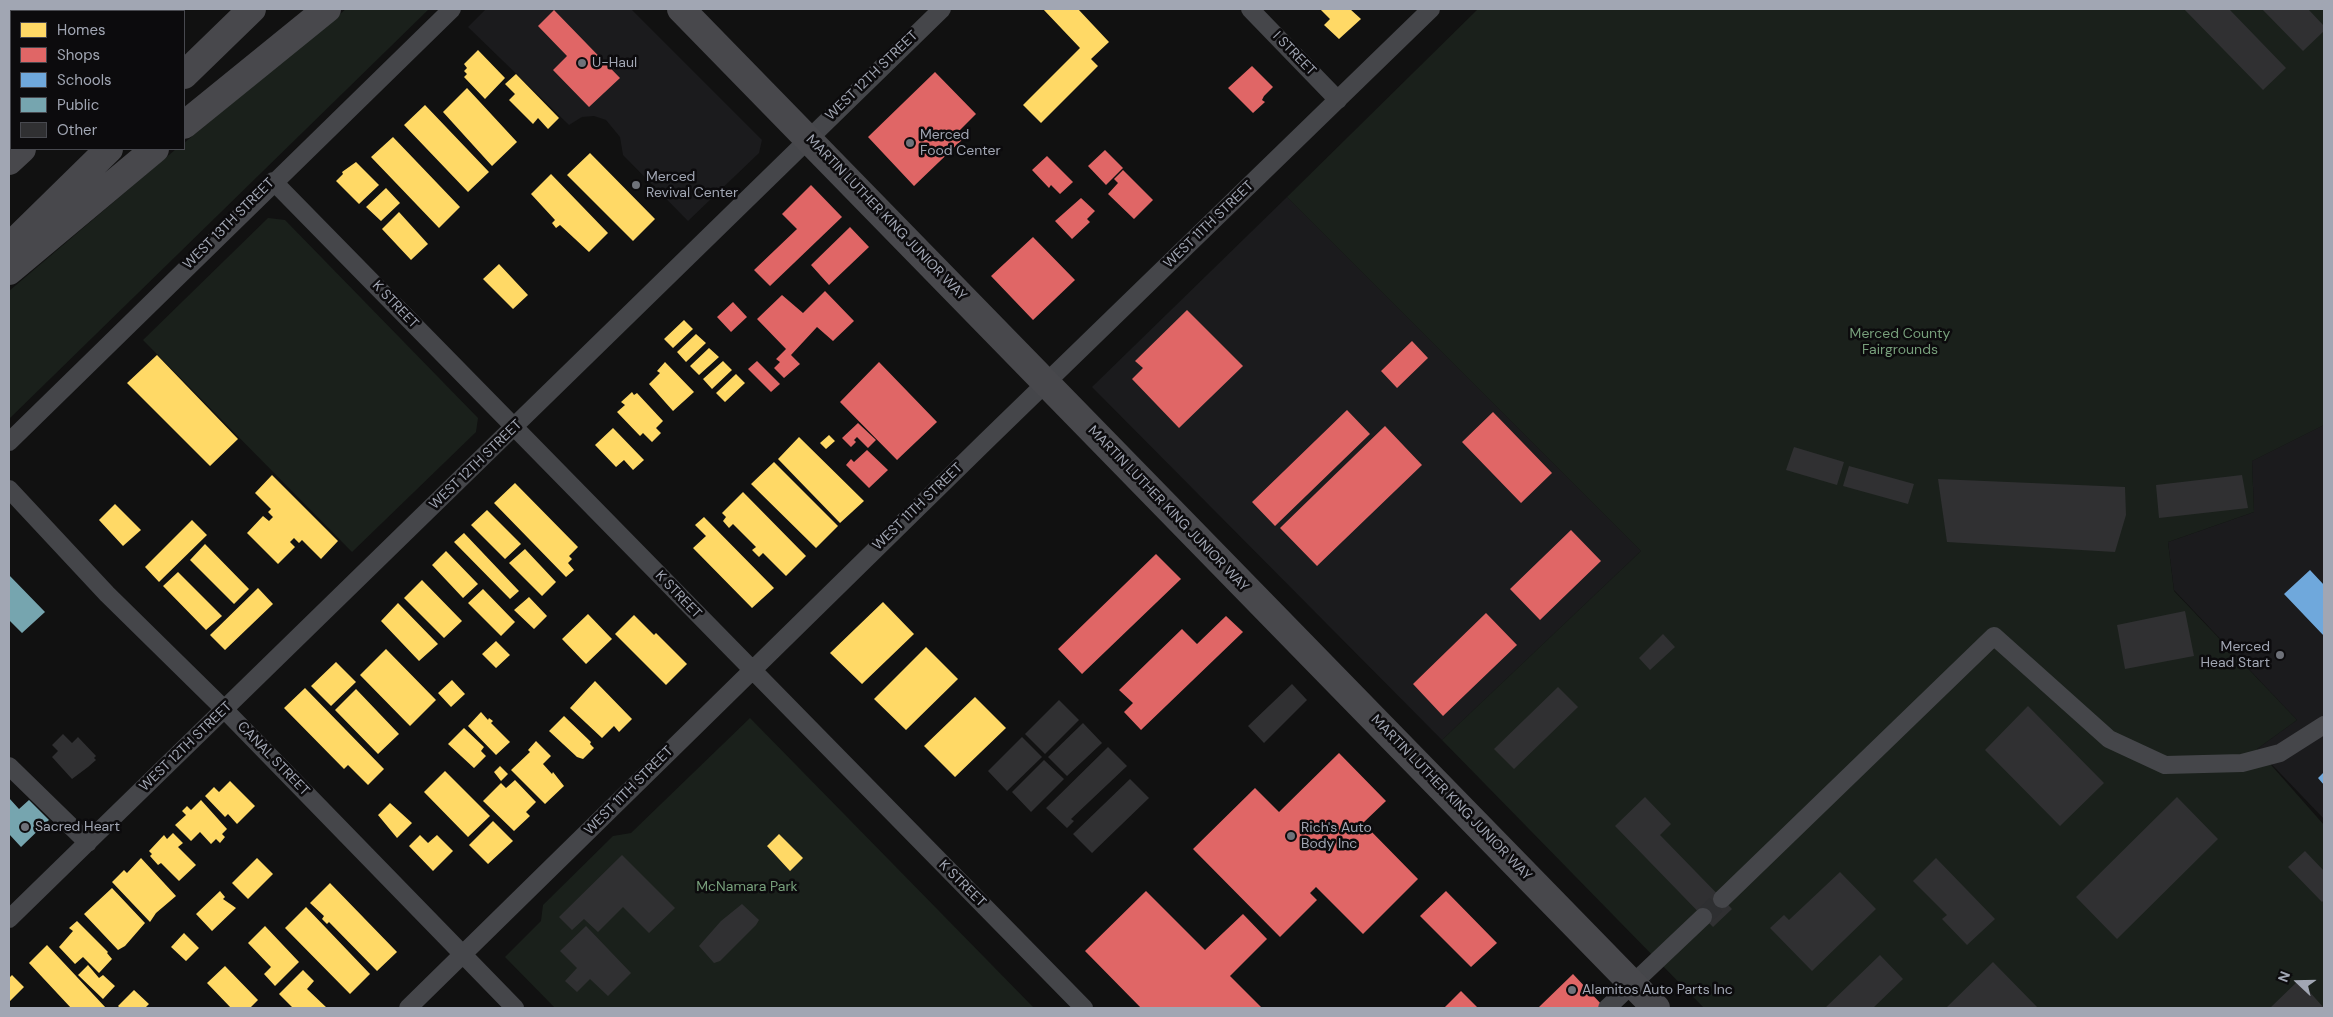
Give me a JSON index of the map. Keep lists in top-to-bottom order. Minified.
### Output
{"streets":{"highway":["MARTIN LUTHER KING JUNIOR WAY"],"street":["I STREET","WEST 12TH STREET","WEST 13TH STREET","WEST 11TH STREET","K STREET","CANAL STREET"]},"crossings":[["I STREET","WEST 11TH STREET"],["WEST 12TH STREET","MARTIN LUTHER KING JUNIOR WAY"],["WEST 12TH STREET","K STREET"],["WEST 12TH STREET","CANAL STREET"],["MARTIN LUTHER KING JUNIOR WAY","WEST 11TH STREET"],["WEST 13TH STREET","K STREET"],["WEST 11TH STREET","K STREET"],["WEST 11TH STREET","CANAL STREET"]],"parks":["Merced County Fairgrounds","McNamara Park"],"places":["U-Haul","Merced Food Center","Merced Revival Center","Merced Head Start","Sacred Heart","Rich's Auto Body Inc","Alamitos Auto Parts Inc"],"legend":["Homes","Shops","Schools","Public","Other"],"north":"left"}
